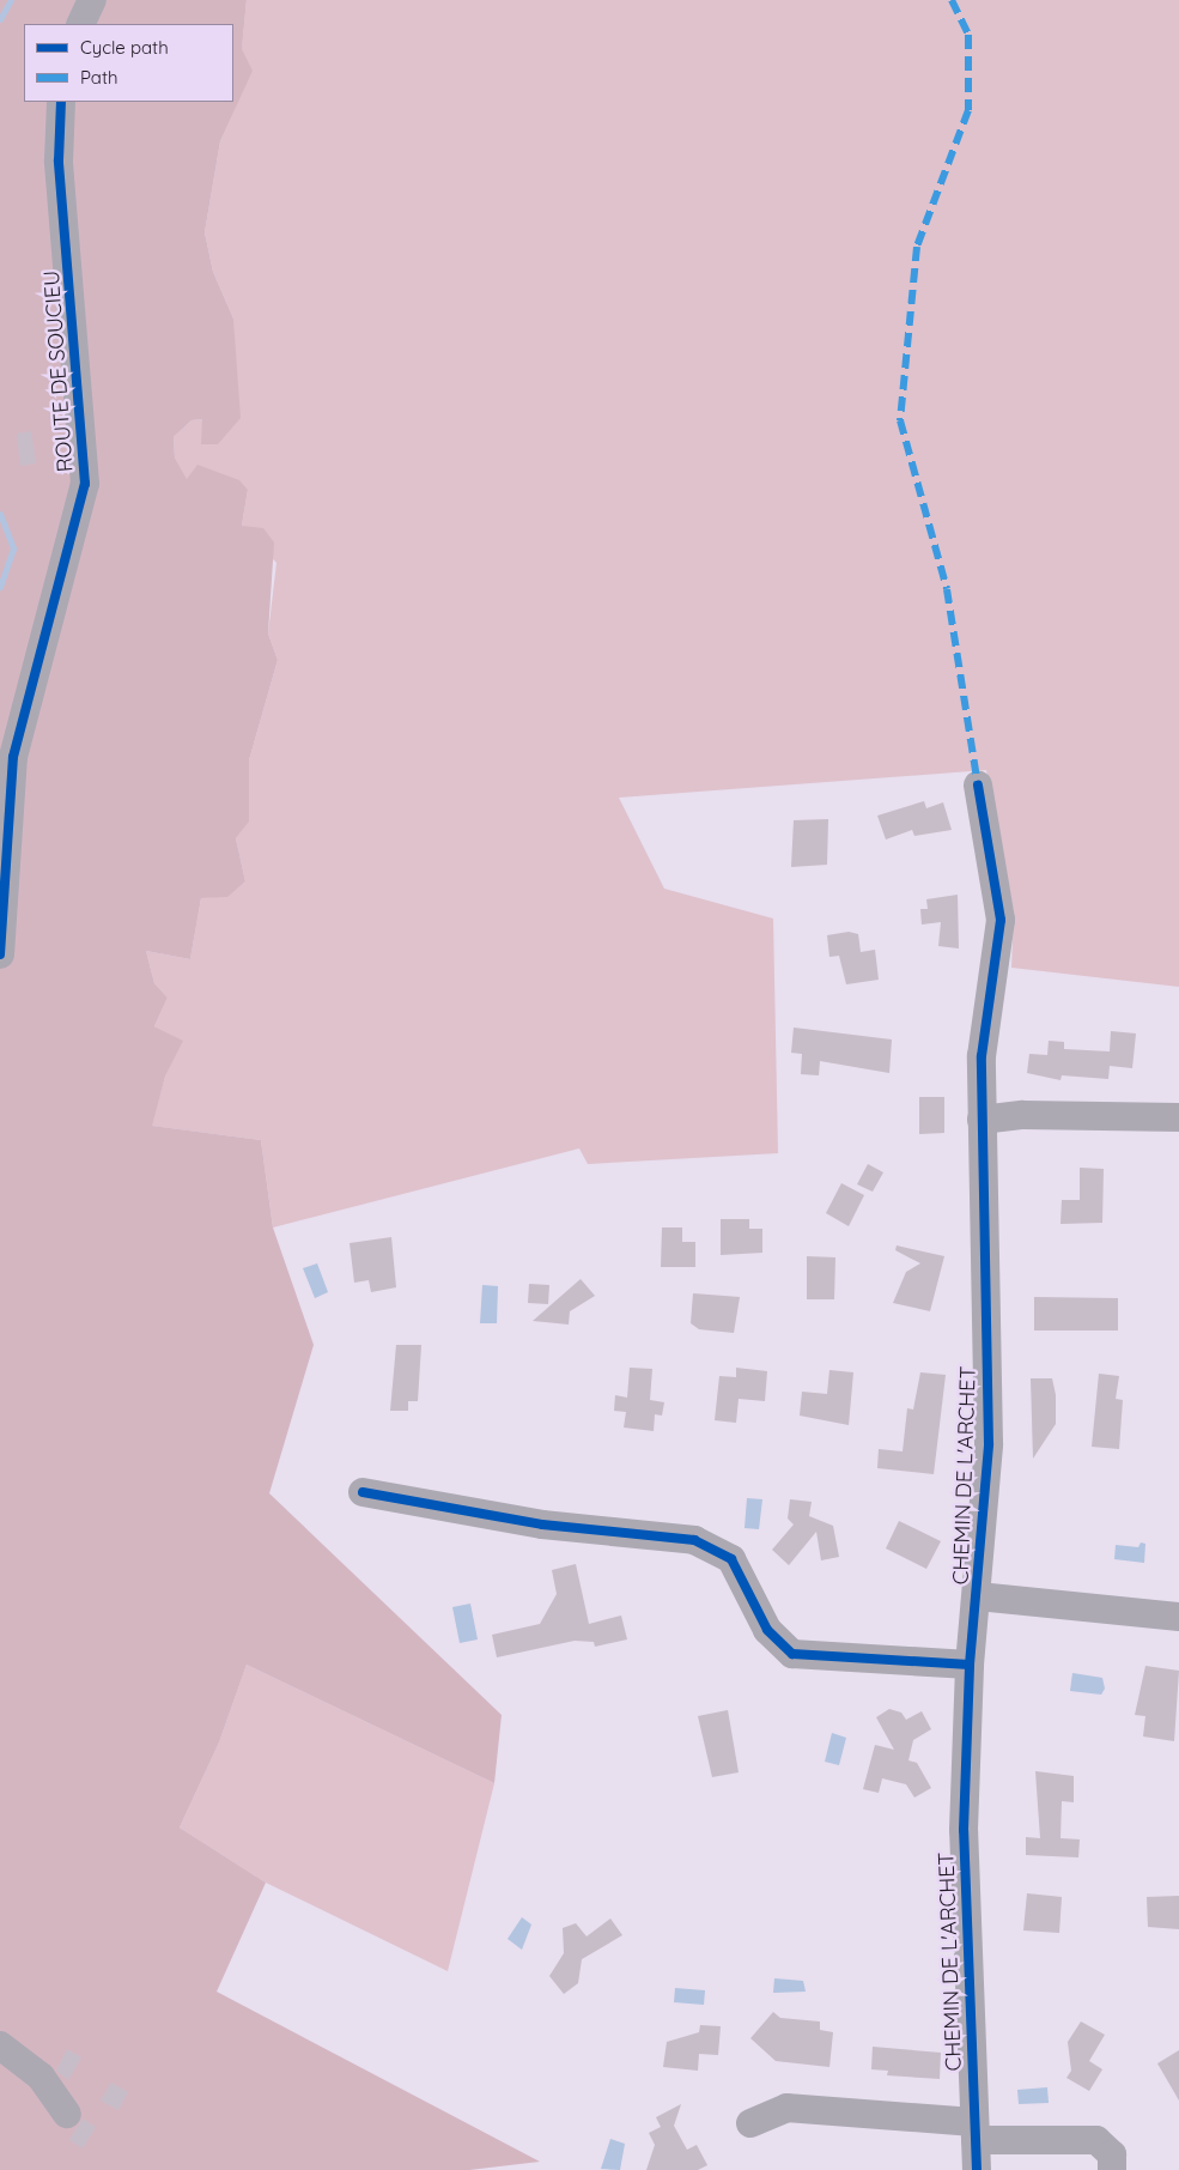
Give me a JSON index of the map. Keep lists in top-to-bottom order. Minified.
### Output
{"streets":{"street":["ROUTE DE SOUCIEU","CHEMIN DE L'ARCHET"]},"legend":["Cycle path","Path"]}
